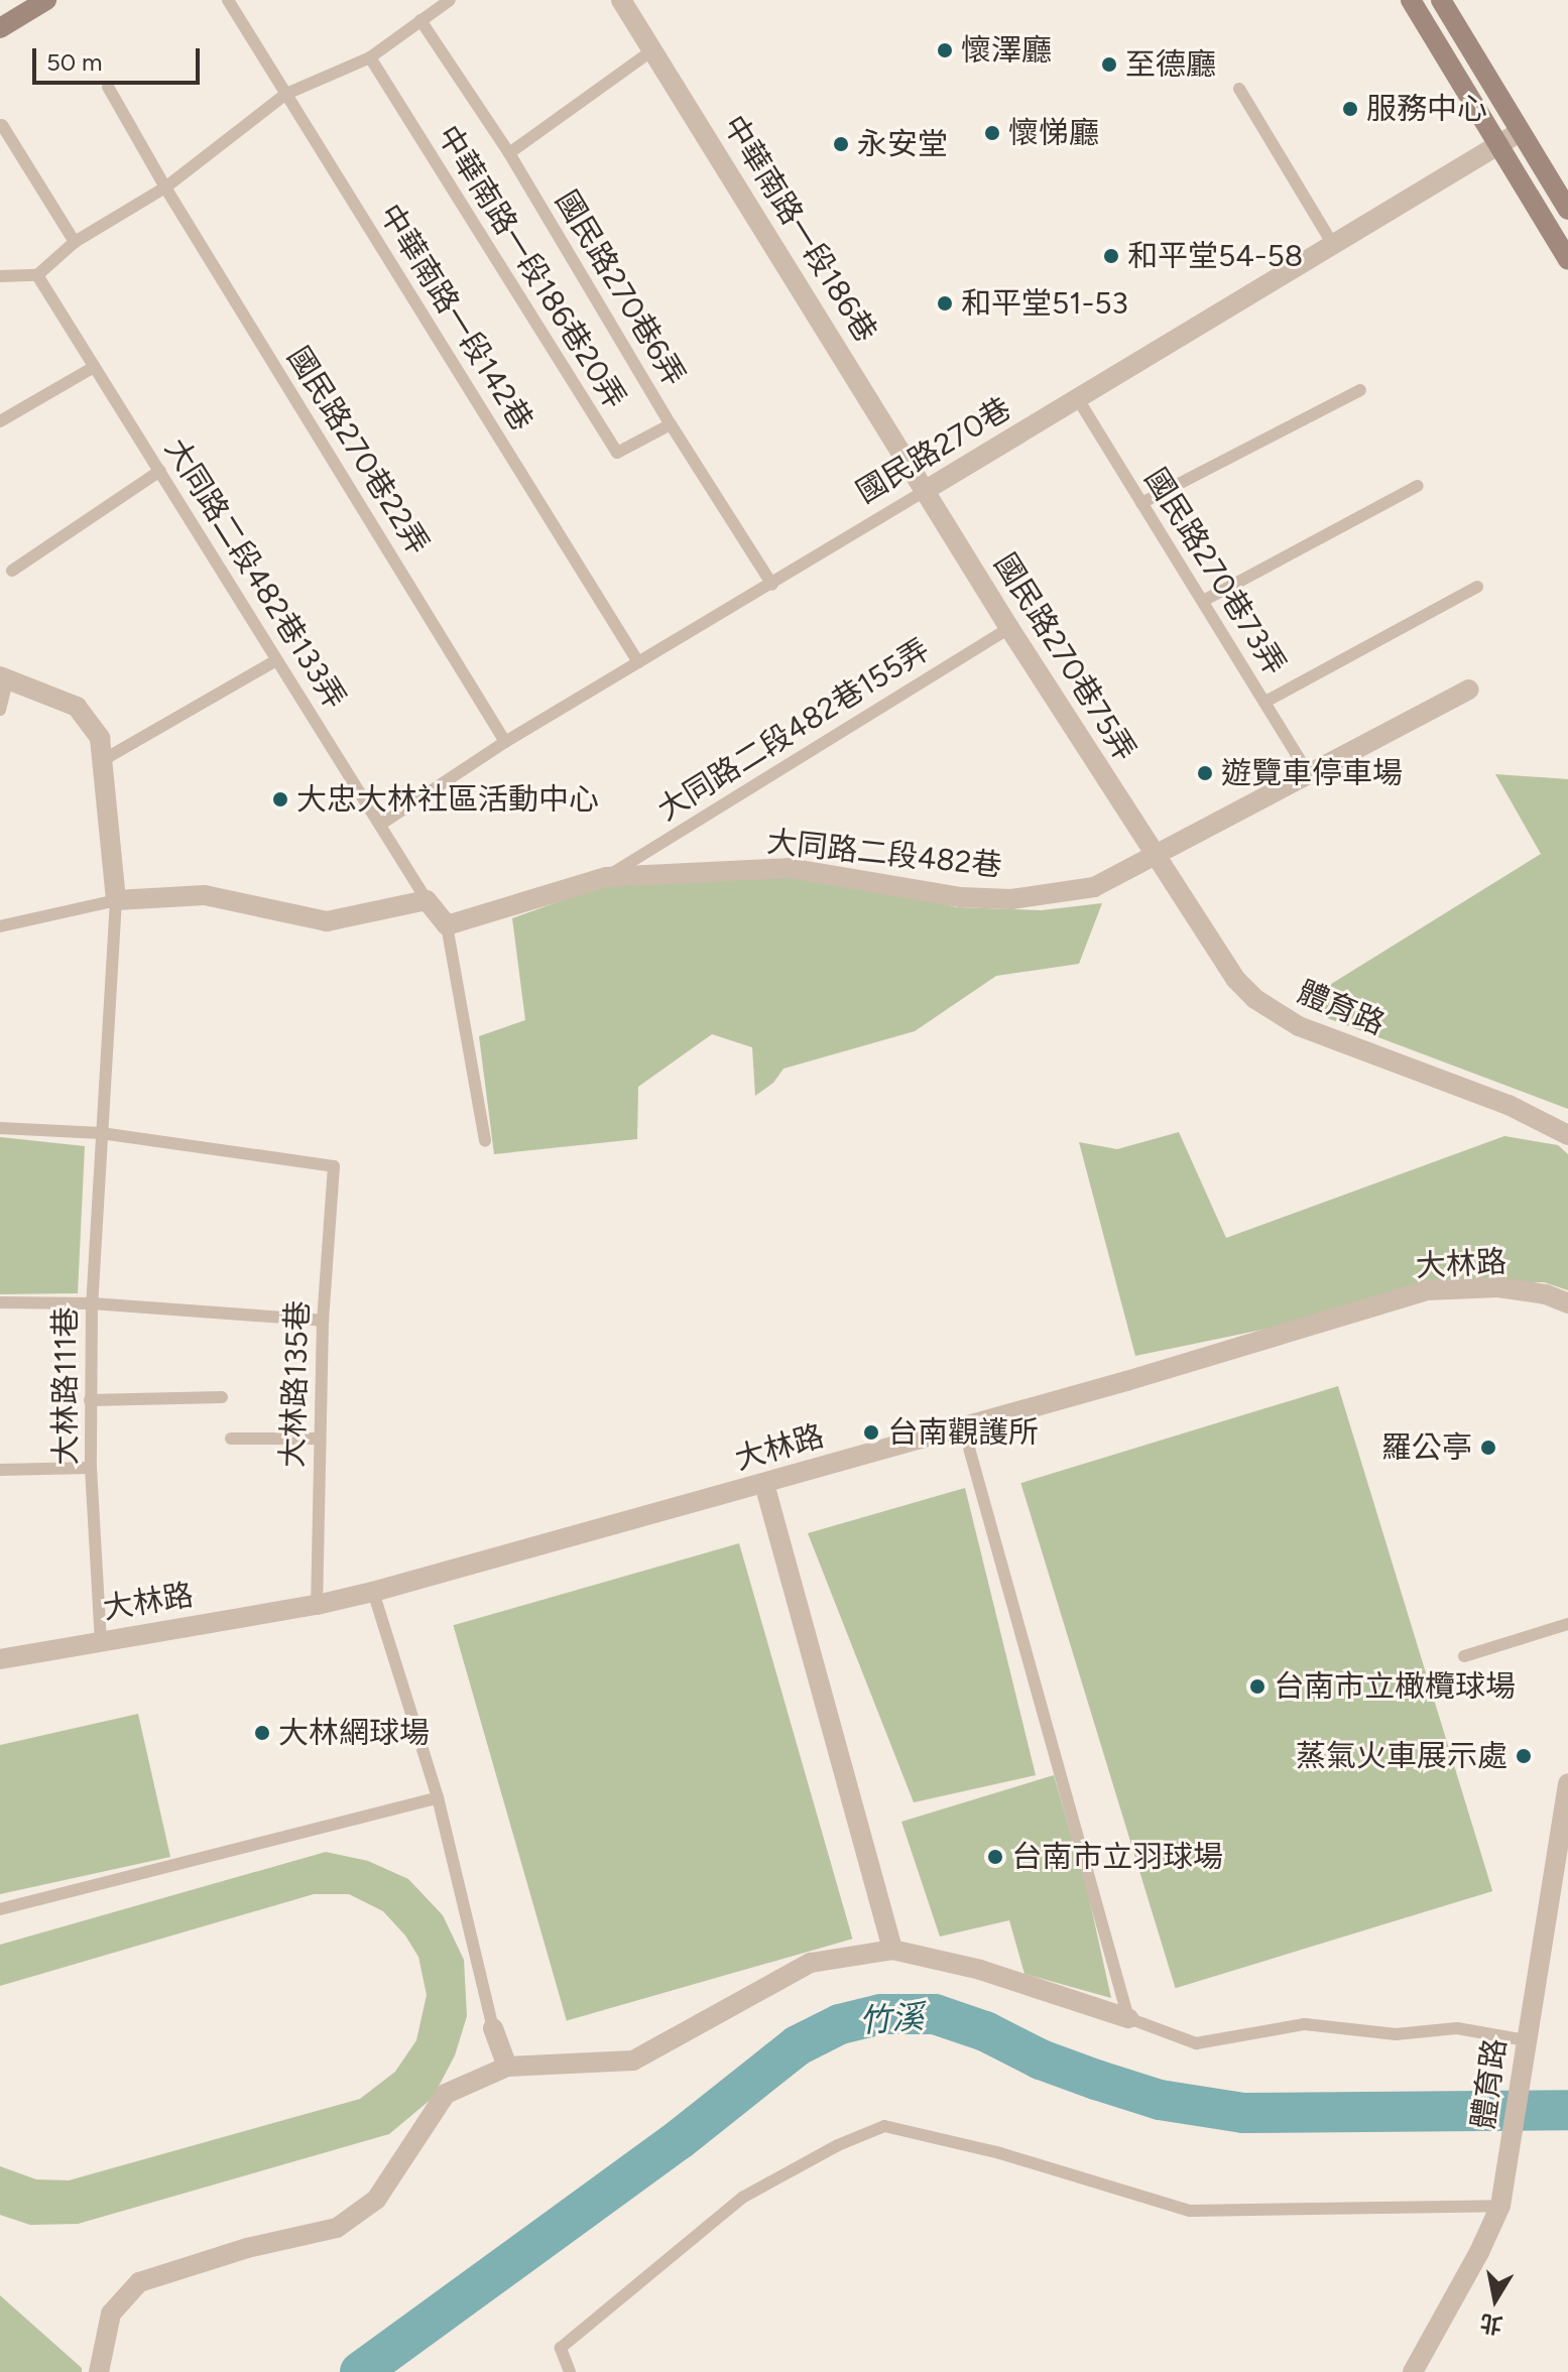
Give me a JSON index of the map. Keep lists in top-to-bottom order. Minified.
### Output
{"streets":{"street":["中華南路一段186巷","國民路270巷","國民路270巷75弄","大同路二段482巷","體育路","大林路"],"lane":["中華南路一段186巷20弄","國民路270巷6弄","中華南路一段142巷","國民路270巷22弄","國民路270巷73弄","大同路二段482巷133弄","大同路二段482巷155弄","大林路135巷","大林路111巷"]},"crossings":[["中華南路一段186巷","國民路270巷"],["中華南路一段186巷","國民路270巷75弄"],["中華南路一段186巷20弄","國民路270巷6弄"],["國民路270巷6弄","國民路270巷"],["中華南路一段142巷","國民路270巷"],["國民路270巷22弄","國民路270巷"],["國民路270巷","國民路270巷73弄"],["國民路270巷","大同路二段482巷133弄"],["國民路270巷","國民路270巷75弄"],["國民路270巷73弄","大同路二段482巷"],["國民路270巷75弄","大同路二段482巷155弄"],["國民路270巷75弄","大同路二段482巷"],["國民路270巷75弄","體育路"],["大同路二段482巷155弄","大同路二段482巷"],["大同路二段482巷","體育路"],["大林路","大林路135巷"],["大林路","大林路111巷"],["大林路135巷","大林路111巷"]],"water":["竹溪"],"places":["懷澤廳","至德廳","服務中心","懷悌廳","永安堂","和平堂54-58","和平堂51-53","遊覽車停車場","大忠大林社區活動中心","台南觀護所","羅公亭","台南市立橄欖球場","大林網球場","蒸氣火車展示處","台南市立羽球場"],"scale_bar":"50 m","north":"bottom"}
